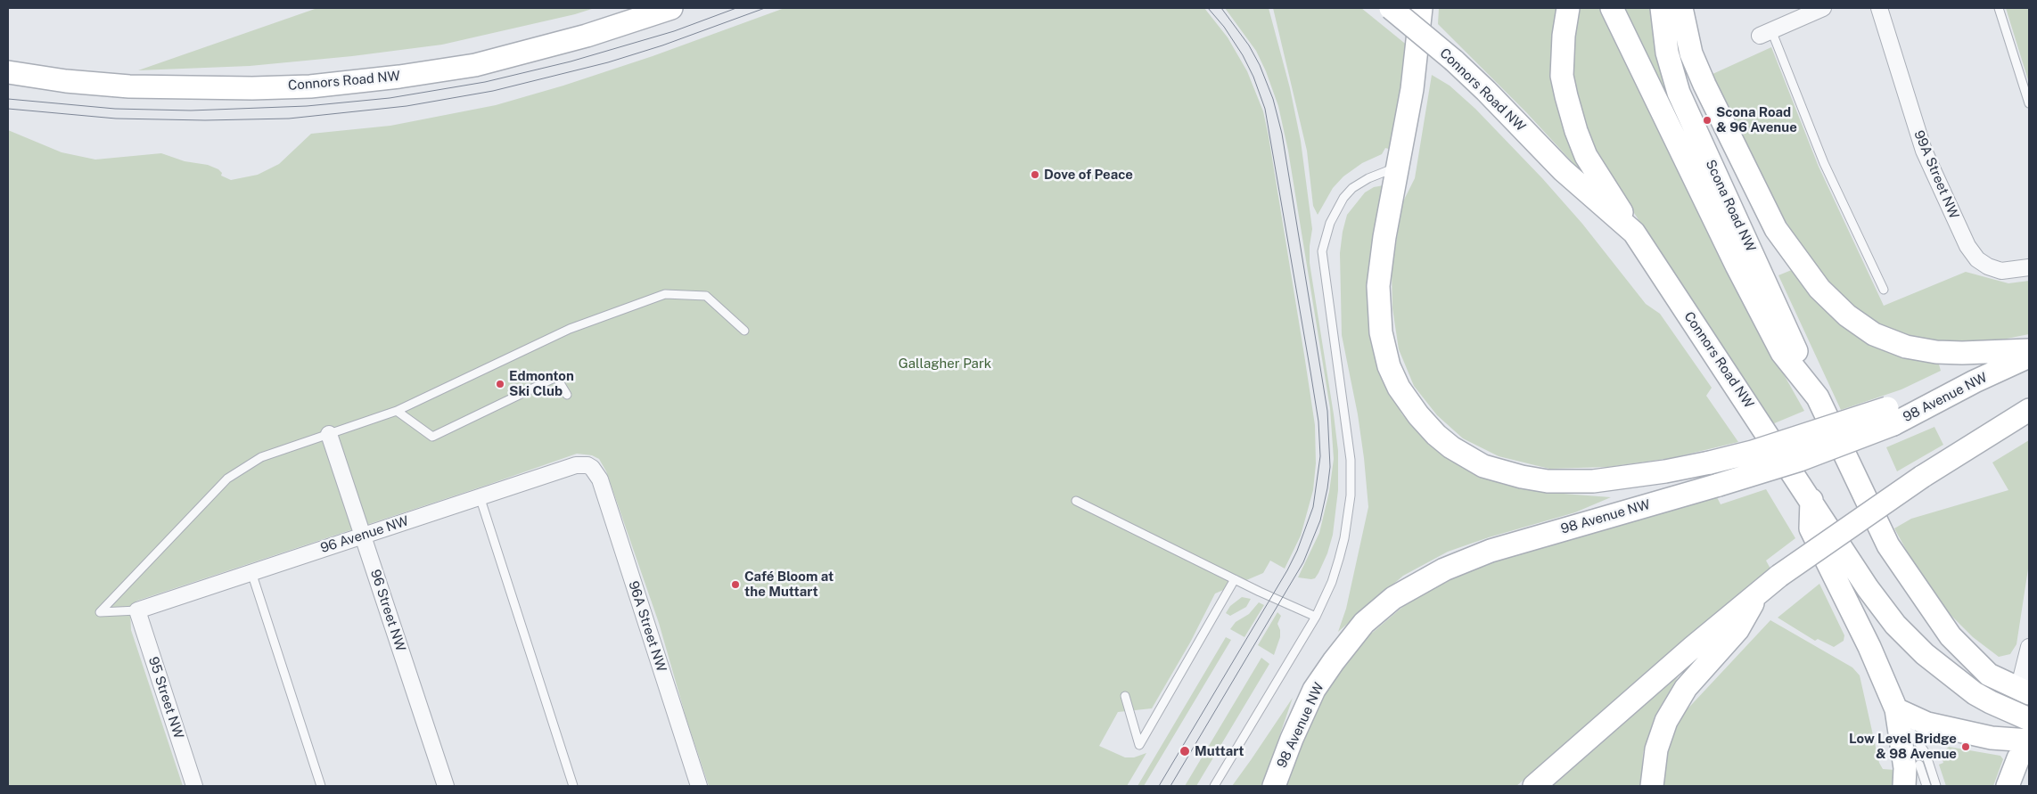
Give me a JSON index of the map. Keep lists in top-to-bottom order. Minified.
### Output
{"streets":{"main road":["Connors Road NW","Scona Road NW","98 Avenue NW"],"street":["99A Street NW","96 Avenue NW","96 Street NW","96A Street NW","95 Street NW"]},"crossings":[["96 Avenue NW","96 Street NW"],["96 Avenue NW","96A Street NW"],["96 Avenue NW","95 Street NW"]],"parks":["Gallagher Park"],"places":["Scona Road & 96 Avenue","Dove of Peace","Edmonton Ski Club","Café Bloom at the Muttart","Low Level Bridge & 98 Avenue","Muttart"]}
